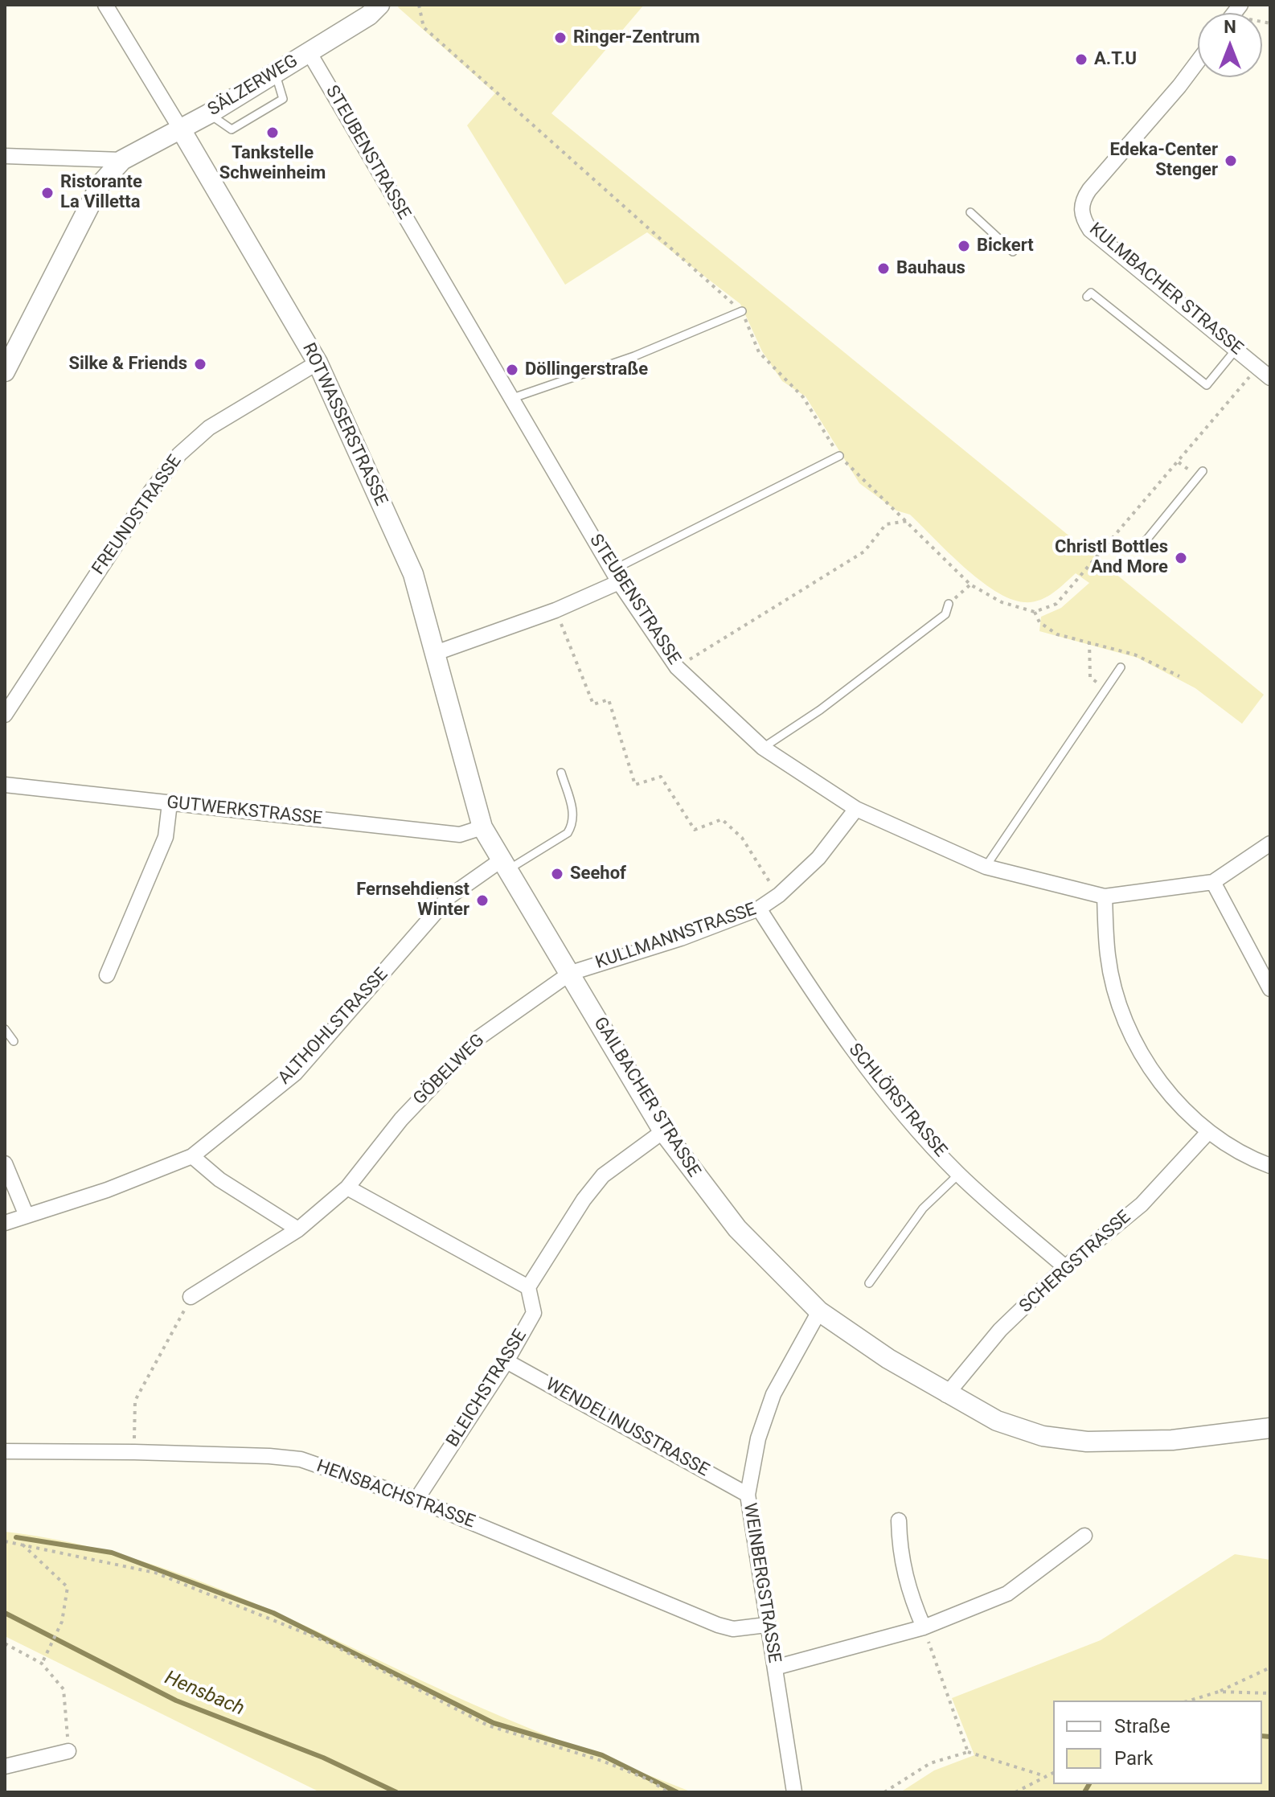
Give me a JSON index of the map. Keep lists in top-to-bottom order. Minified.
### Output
{"streets":{"street":["SÄLZERWEG","STEUBENSTRASSE","KULMBACHER STRASSE","ROTWASSERSTRASSE","FREUNDSTRASSE","GUTWERKSTRASSE","KULLMANNSTRASSE","ALTHOHLSTRASSE","GÖBELWEG","GAILBACHER STRASSE","SCHLÖRSTRASSE","SCHERGSTRASSE","BLEICHSTRASSE","WENDELINUSSTRASSE","HENSBACHSTRASSE","WEINBERGSTRASSE"]},"crossings":[["SÄLZERWEG","STEUBENSTRASSE"],["SÄLZERWEG","ROTWASSERSTRASSE"],["STEUBENSTRASSE","KULLMANNSTRASSE"],["ROTWASSERSTRASSE","FREUNDSTRASSE"],["ROTWASSERSTRASSE","GUTWERKSTRASSE"],["ROTWASSERSTRASSE","GAILBACHER STRASSE"],["GUTWERKSTRASSE","GAILBACHER STRASSE"],["KULLMANNSTRASSE","GÖBELWEG"],["KULLMANNSTRASSE","GAILBACHER STRASSE"],["KULLMANNSTRASSE","SCHLÖRSTRASSE"],["ALTHOHLSTRASSE","GAILBACHER STRASSE"],["GÖBELWEG","GAILBACHER STRASSE"],["GAILBACHER STRASSE","SCHERGSTRASSE"],["GAILBACHER STRASSE","WEINBERGSTRASSE"],["SCHLÖRSTRASSE","SCHERGSTRASSE"],["BLEICHSTRASSE","WENDELINUSSTRASSE"],["BLEICHSTRASSE","HENSBACHSTRASSE"],["WENDELINUSSTRASSE","WEINBERGSTRASSE"],["HENSBACHSTRASSE","WEINBERGSTRASSE"]],"water":["Hensbach"],"places":["Ringer-Zentrum","A.T.U","Tankstelle Schweinheim","Edeka-Center Stenger","Ristorante La Villetta","Bickert","Bauhaus","Silke & Friends","Döllingerstraße","Christl Bottles And More","Seehof","Fernsehdienst Winter"],"legend":["Straße","Park"],"north":"top"}
